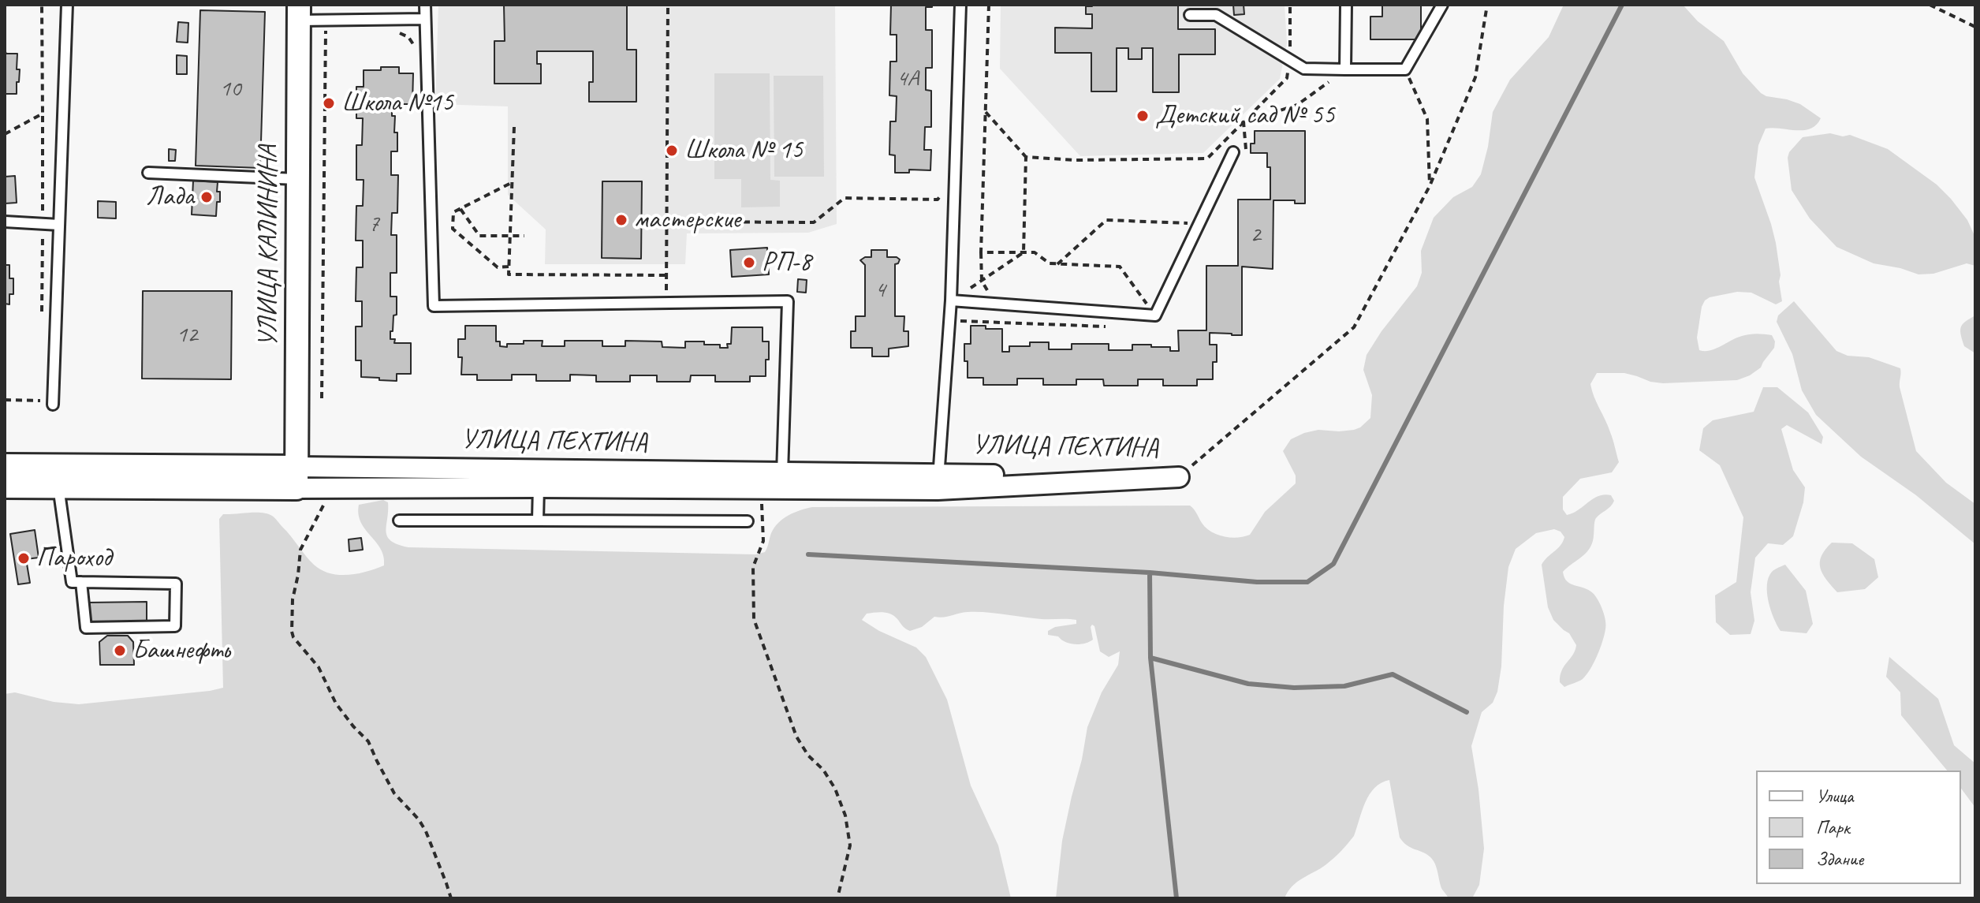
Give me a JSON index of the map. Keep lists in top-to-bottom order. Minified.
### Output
{"streets":{"street":["УЛИЦА КАЛИНИНА","УЛИЦА ПЕХТИНА"]},"crossings":[["УЛИЦА КАЛИНИНА","УЛИЦА ПЕХТИНА"]],"places":["Школа №15","Детский сад № 55","Школа № 15","Лада","мастерские","РП-8","Пароход","Башнефть"],"house_numbers":["4А","10","7","2","4","12"],"legend":["Улица","Парк","Здание"]}
